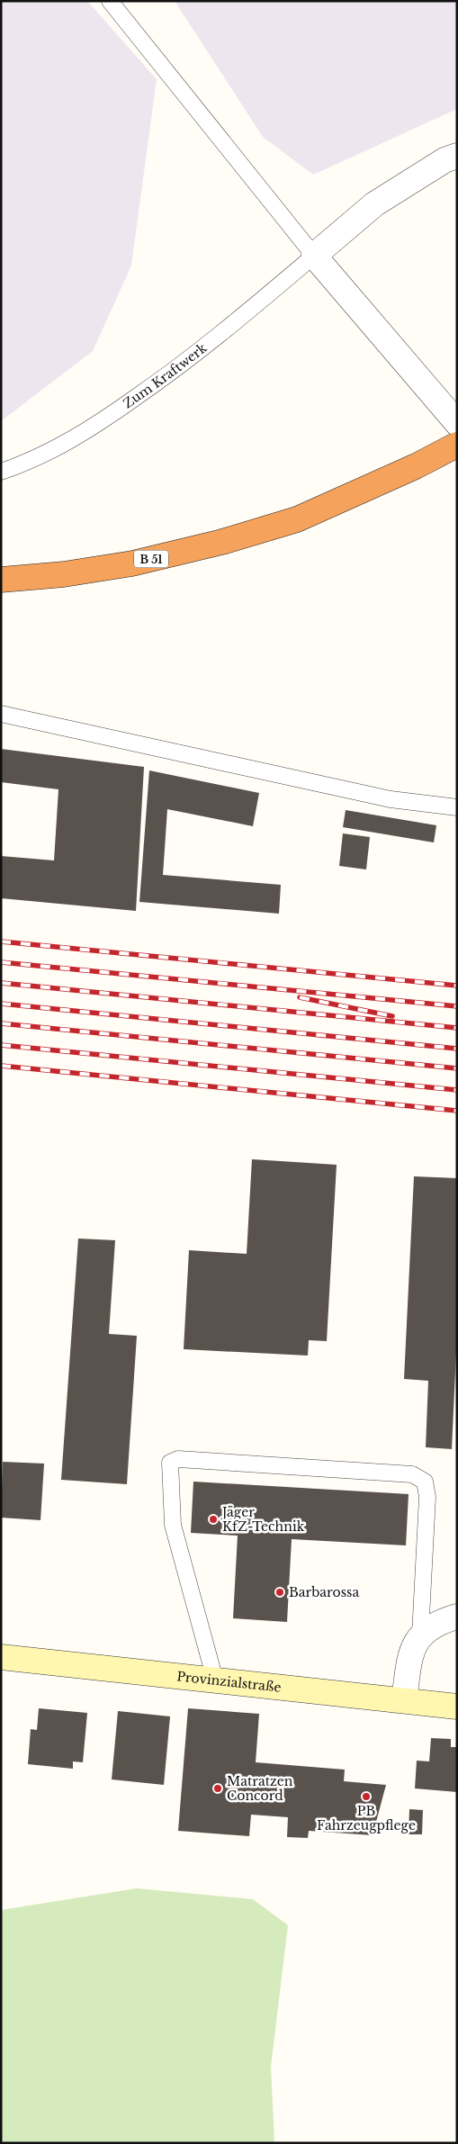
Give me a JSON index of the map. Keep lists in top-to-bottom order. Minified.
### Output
{"streets":{"highway":["B 51"],"main road":["Provinzialstraße"],"lane":["Zum Kraftwerk"]},"places":["Jäger KfZ-Technik","Barbarossa","Matratzen Concord","PB Fahrzeugpflege"]}
